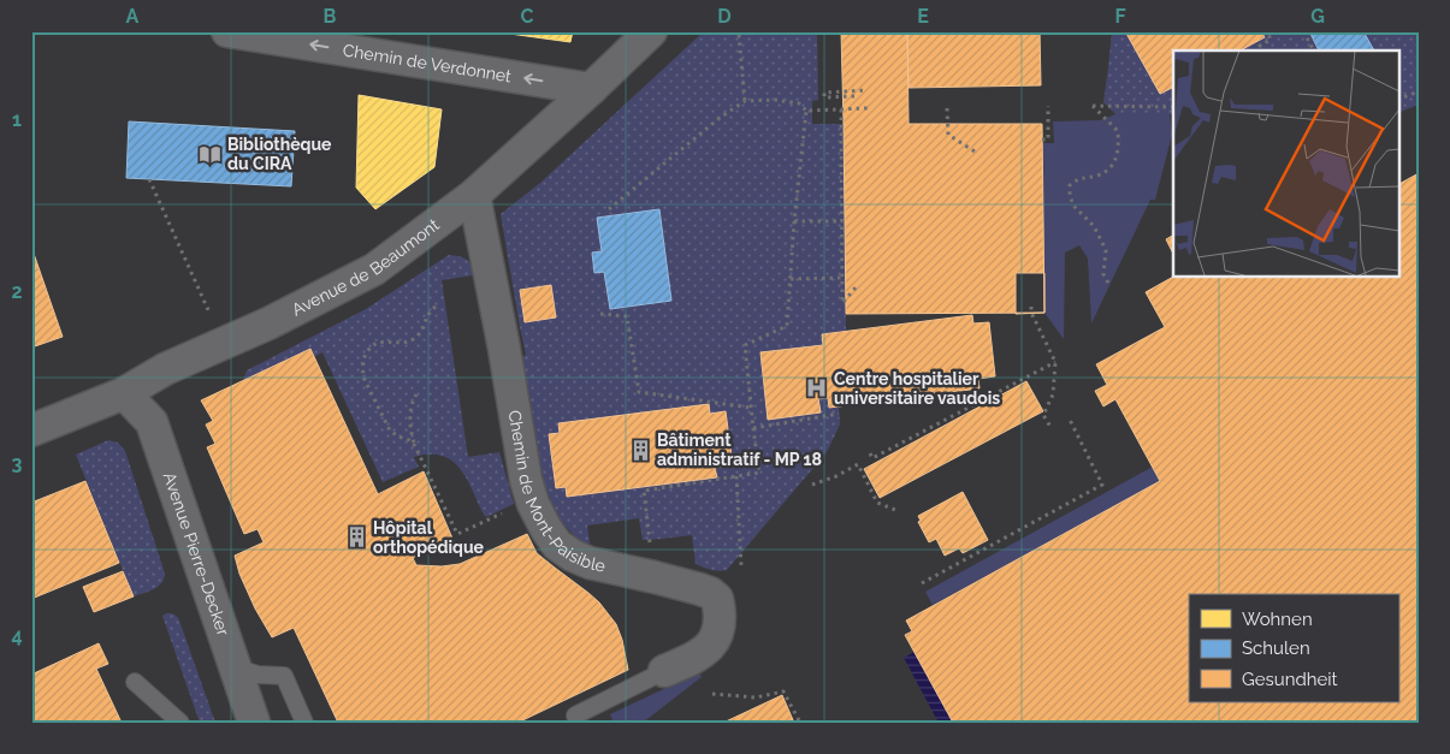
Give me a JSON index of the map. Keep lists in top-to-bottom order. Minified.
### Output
{"streets":{"street":["Chemin de Verdonnet","Avenue de Beaumont","Chemin de Mont-Paisible","Avenue Pierre-Decker"]},"crossings":[["Chemin de Verdonnet","Avenue de Beaumont"],["Avenue de Beaumont","Chemin de Mont-Paisible"],["Avenue de Beaumont","Avenue Pierre-Decker"]],"one_way":["Chemin de Verdonnet"],"places":{"library":["Bibliothèque du CIRA"],"hospital":["Centre hospitalier universitaire vaudois"],"building":["Bâtiment administratif - MP 18","Hôpital orthopédique"]},"legend":["Wohnen","Schulen","Gesundheit"],"grid":{"columns":["A","B","C","D","E","F","G"],"rows":["1","2","3","4"]}}
